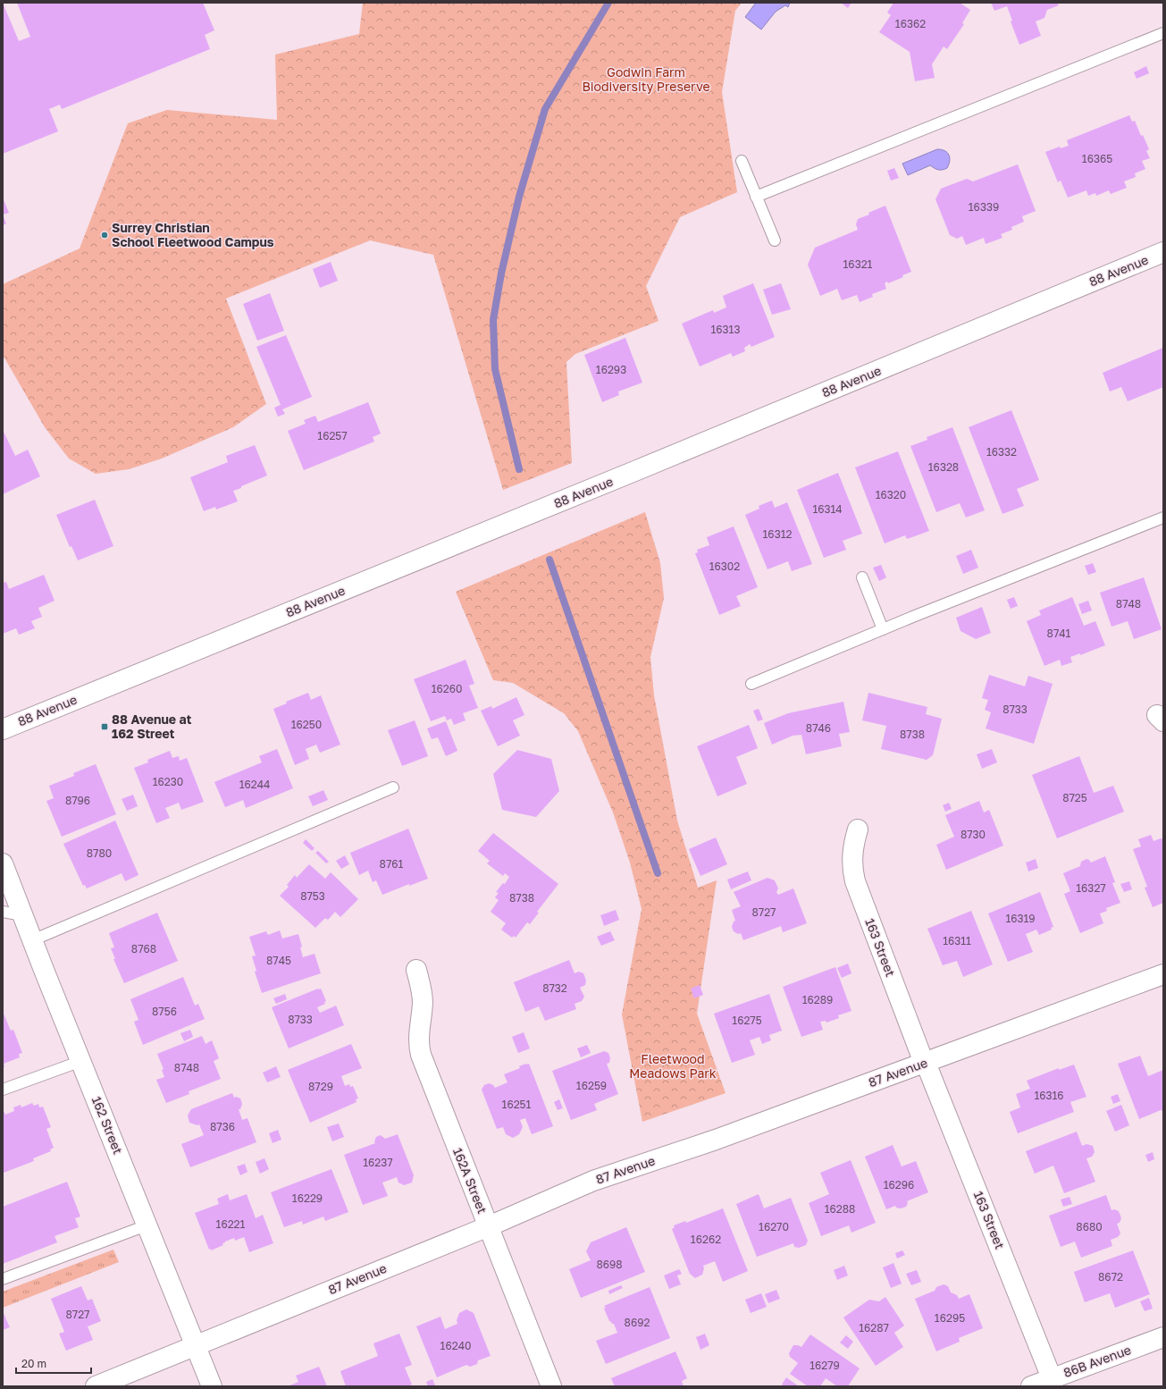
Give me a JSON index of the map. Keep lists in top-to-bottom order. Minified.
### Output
{"streets":{"street":["88 Avenue","163 Street","87 Avenue","162 Street","162A Street","86B Avenue"]},"crossings":[["163 Street","87 Avenue"],["163 Street","86B Avenue"],["87 Avenue","162 Street"],["87 Avenue","162A Street"]],"parks":["Godwin Farm Biodiversity Preserve","Fleetwood Meadows Park"],"places":{"other":["Surrey Christian School Fleetwood Campus"],"transit":["88 Avenue at 162 Street"]},"house_numbers":["16362","16365","16339","16321","16313","16293","16257","16332","16328","16320","16314","16312","16302","8748","8741","16260","8733","16250","8746","8738","16230","16244","8725","8796","8730","8780","8761","16327","8753","8738","8727","16319","16311","8768","8745","8732","16289","8756","8733","16275","8748","16259","8729","16316","16251","8736","16237","16296","16229","16288","16221","16270","8680","16262","8698","8672","8727","16295","8692","16287","16240","16279"],"scale_bar":"20 m"}
